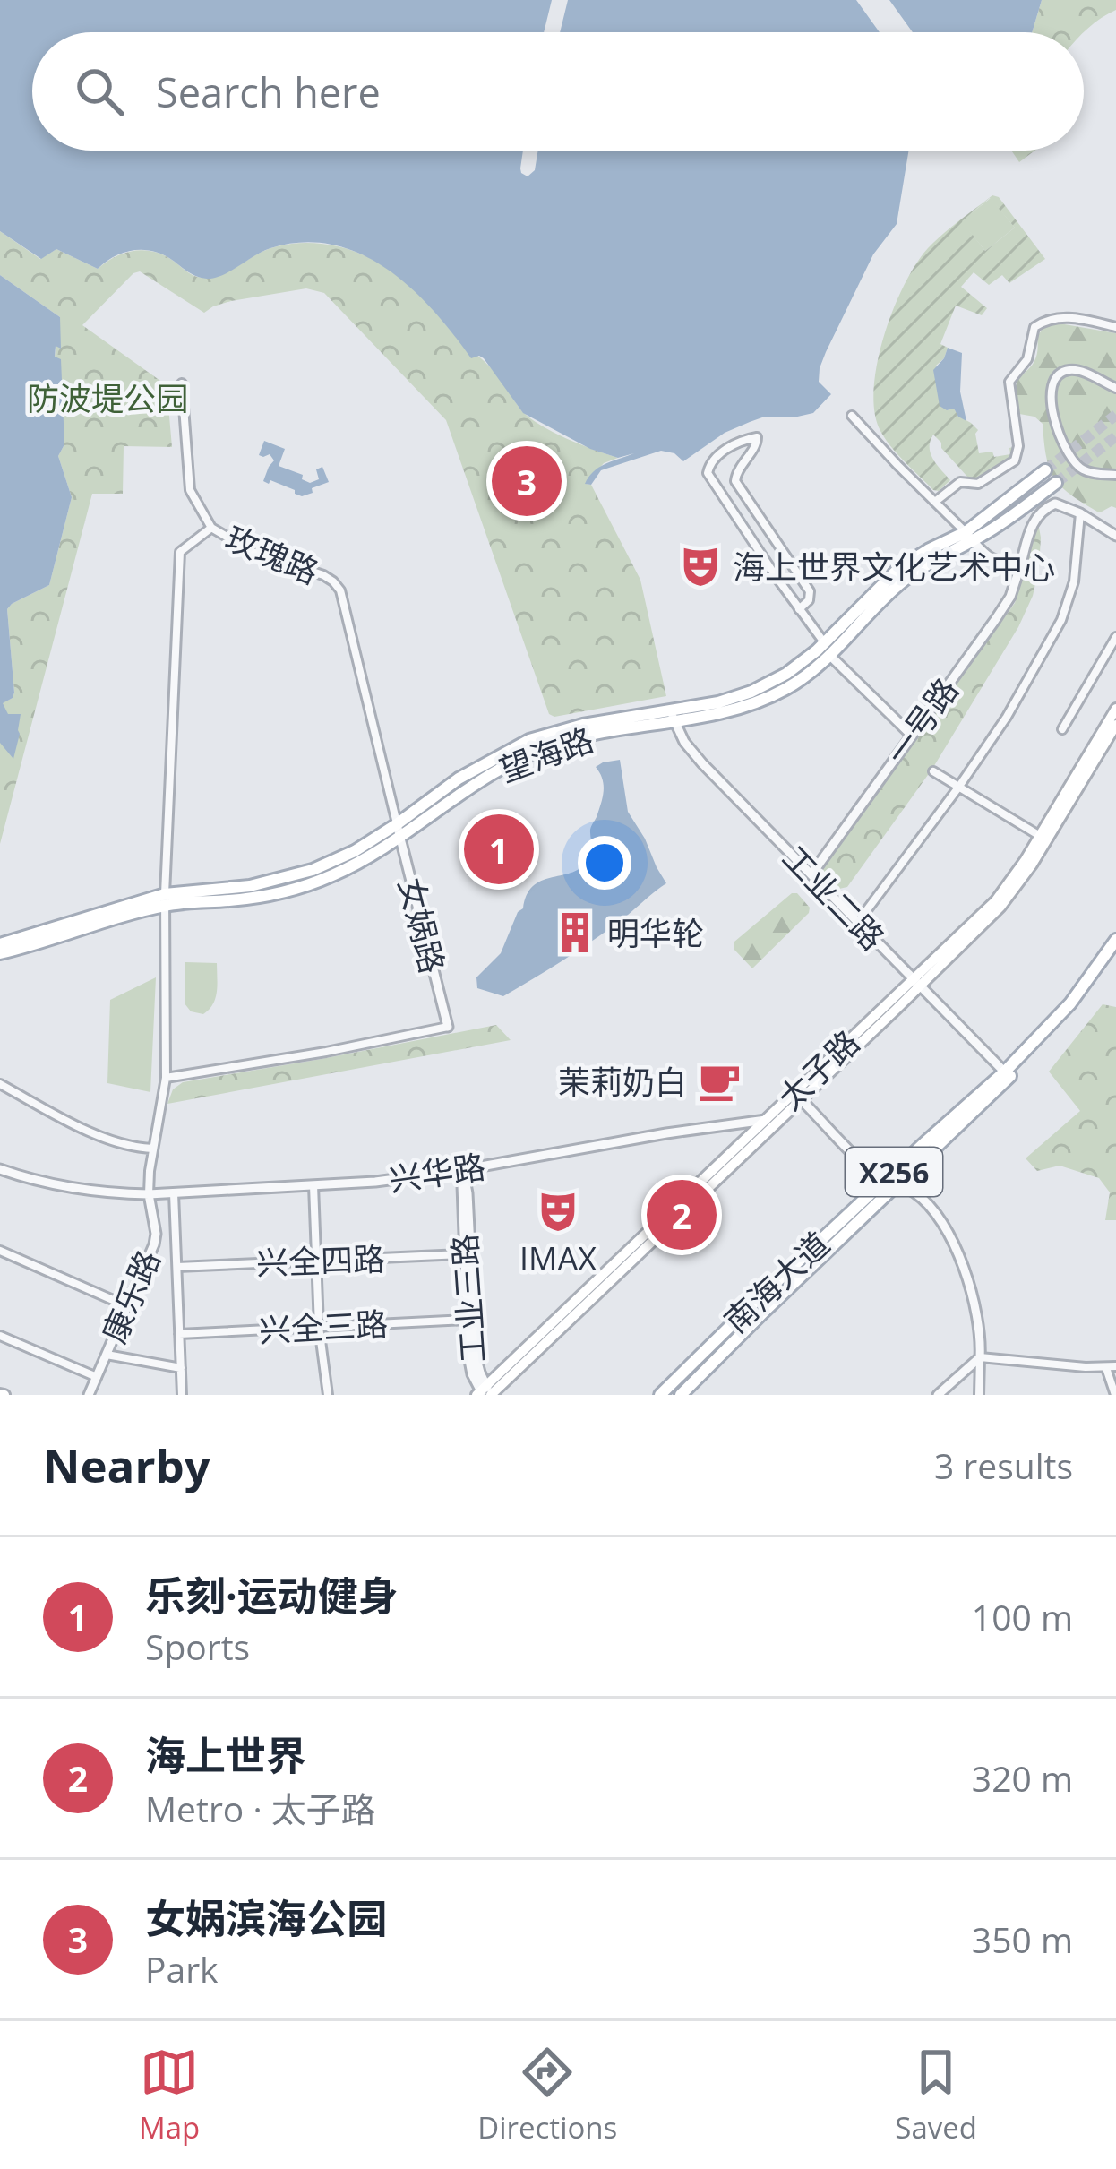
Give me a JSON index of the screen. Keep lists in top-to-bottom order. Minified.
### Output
{"streets":{"main road":["望海路","太子路","X256","南海大道"],"street":["玫瑰路","一号路","工业二路","女娲路","兴华路","兴全四路","康乐路","工业三路","兴全三路"]},"crossings":[["玫瑰路","望海路"],["玫瑰路","女娲路"],["玫瑰路","兴华路"],["玫瑰路","康乐路"],["一号路","工业二路"],["望海路","工业二路"],["望海路","女娲路"],["工业二路","太子路"],["工业二路","南海大道"],["太子路","兴华路"],["太子路","工业三路"],["兴华路","康乐路"],["兴华路","工业三路"],["兴全四路","工业三路"],["工业三路","兴全三路"]],"parks":["防波堤公园"],"places":{"theatre":["海上世界文化艺术中心","IMAX"],"building":["明华轮"],"cafe":["茉莉奶白"]},"page":{"search":"Search here","pins":["3","1","2"],"heading":["Nearby","3 results"],"list":[{"mark":"1","name":"乐刻·运动健身","note":"Sports","value":"100 m"},{"mark":"2","name":"海上世界","note":"Metro · 太子路","value":"320 m"},{"mark":"3","name":"女娲滨海公园","note":"Park","value":"350 m"}],"nav":["Map","Directions","Saved"]}}
